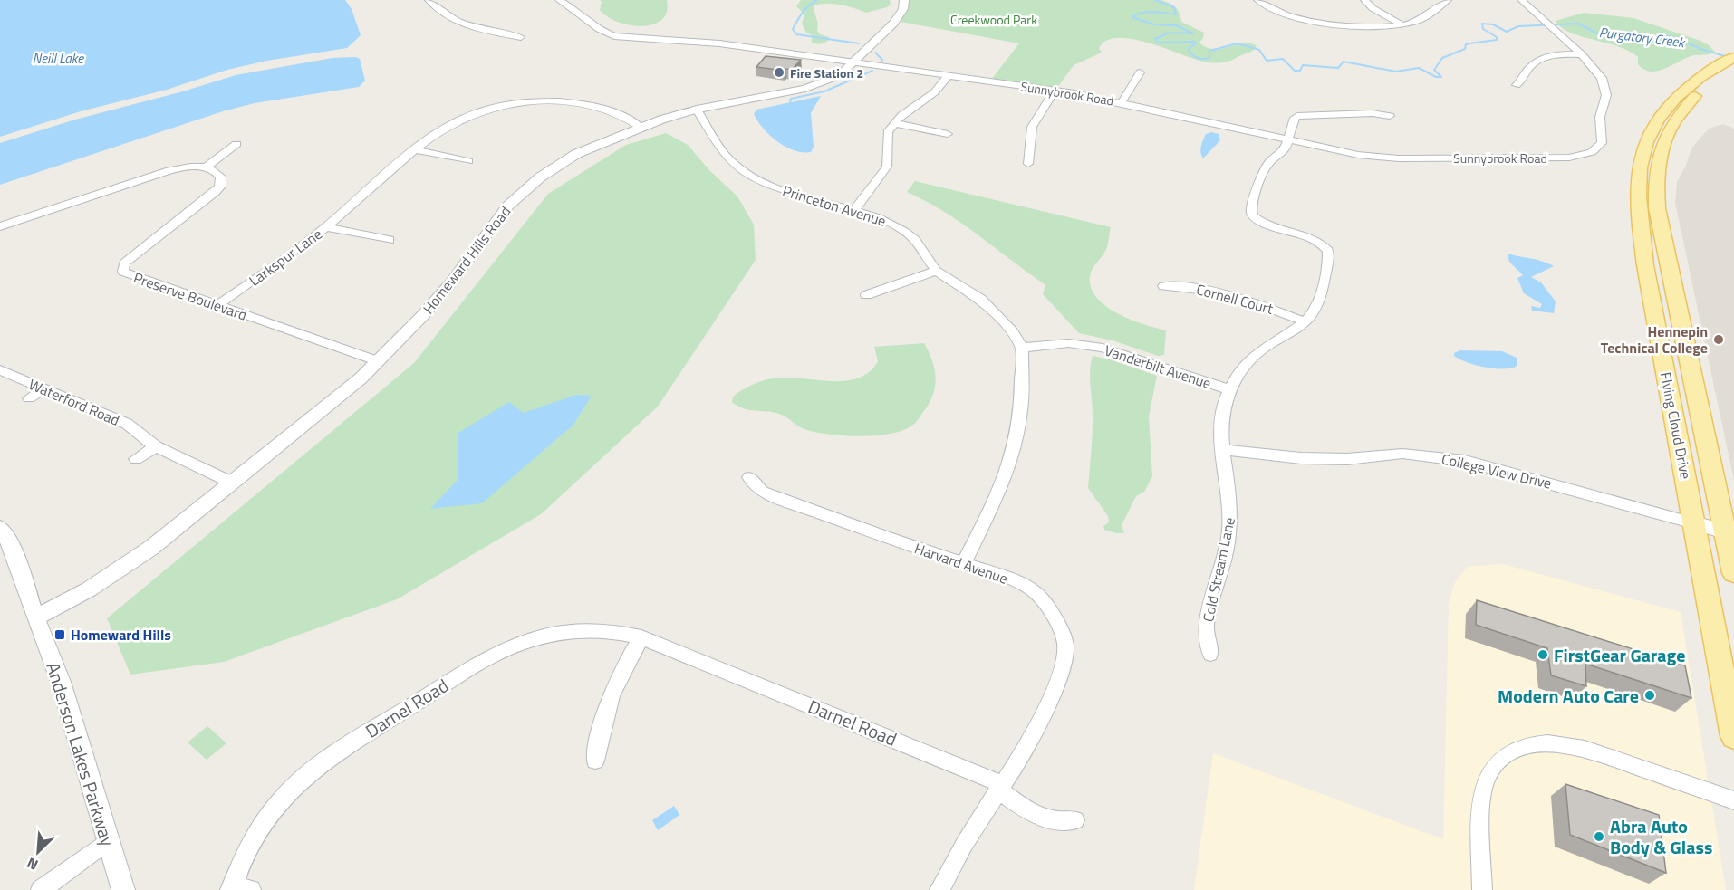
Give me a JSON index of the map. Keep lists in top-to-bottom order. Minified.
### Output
{"streets":{"main road":["Flying Cloud Drive"],"street":["Sunnybrook Road","Princeton Avenue","Larkspur Lane","Homeward Hills Road","Preserve Boulevard","Cornell Court","Vanderbilt Avenue","Waterford Road","College View Drive","Harvard Avenue","Cold Stream Lane","Darnel Road","Anderson Lakes Parkway"]},"crossings":[["Sunnybrook Road","Homeward Hills Road"],["Sunnybrook Road","Cold Stream Lane"],["Princeton Avenue","Homeward Hills Road"],["Princeton Avenue","Vanderbilt Avenue"],["Larkspur Lane","Homeward Hills Road"],["Larkspur Lane","Preserve Boulevard"],["Homeward Hills Road","Preserve Boulevard"],["Homeward Hills Road","Waterford Road"],["Homeward Hills Road","Anderson Lakes Parkway"],["Cornell Court","Cold Stream Lane"],["Vanderbilt Avenue","Cold Stream Lane"],["Flying Cloud Drive","College View Drive"],["College View Drive","Cold Stream Lane"],["Harvard Avenue","Darnel Road"]],"water":["Purgatory Creek","Neill Lake"],"parks":["Creekwood Park"],"places":{"other":["Fire Station 2","Hennepin Technical College","FirstGear Garage","Modern Auto Care","Abra Auto Body & Glass"],"transit":["Homeward Hills"]},"north":"bottom left"}
